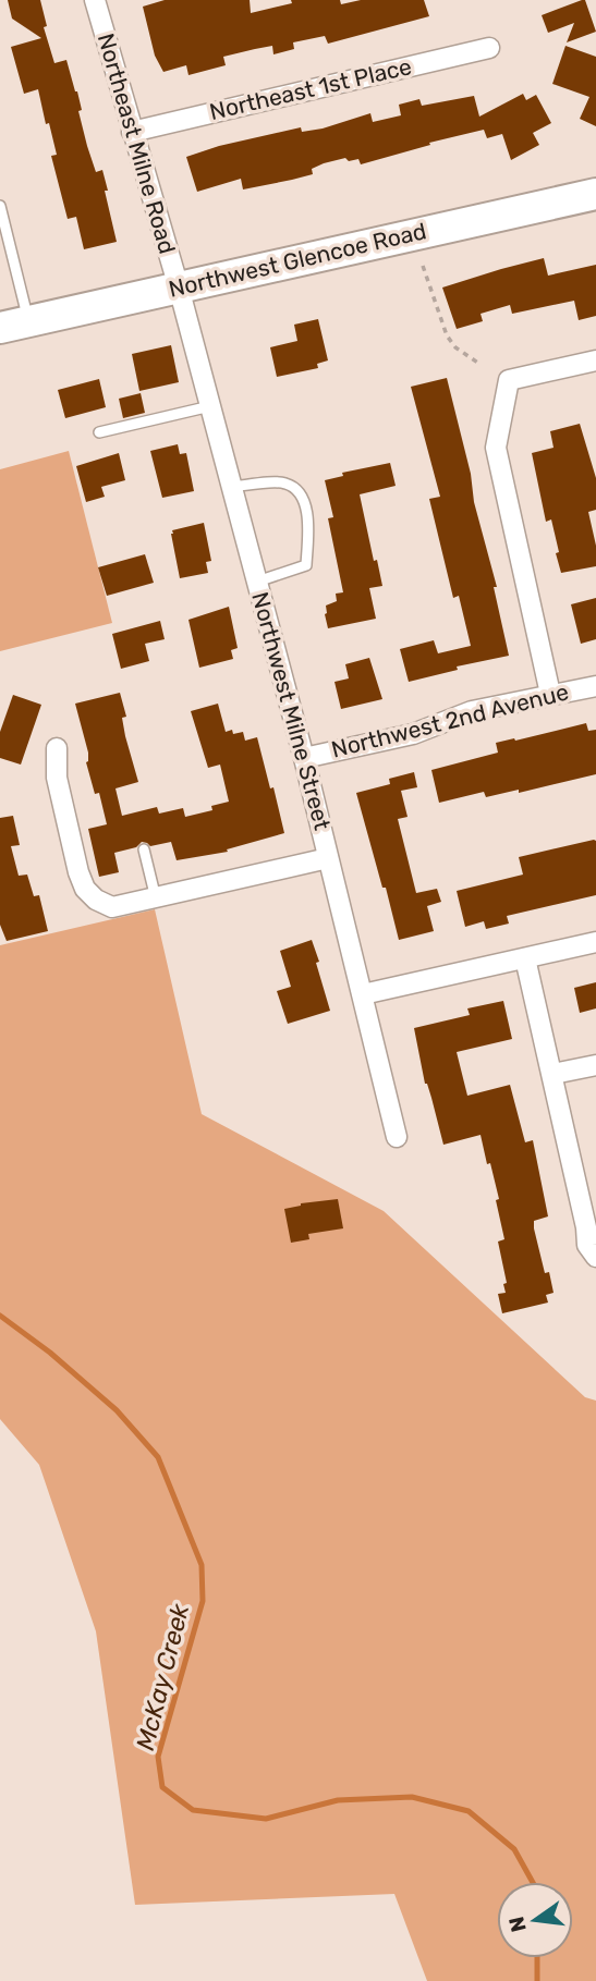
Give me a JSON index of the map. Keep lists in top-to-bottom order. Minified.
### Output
{"streets":{"main road":["Northwest Glencoe Road"],"street":["Northeast 1st Place","Northeast Milne Road","Northwest Milne Street","Northwest 2nd Avenue"]},"crossings":[["Northeast 1st Place","Northeast Milne Road"],["Northeast Milne Road","Northwest Glencoe Road"],["Northeast Milne Road","Northwest Milne Street"],["Northwest Glencoe Road","Northwest Milne Street"],["Northwest Milne Street","Northwest 2nd Avenue"]],"water":["McKay Creek"],"north":"left"}
